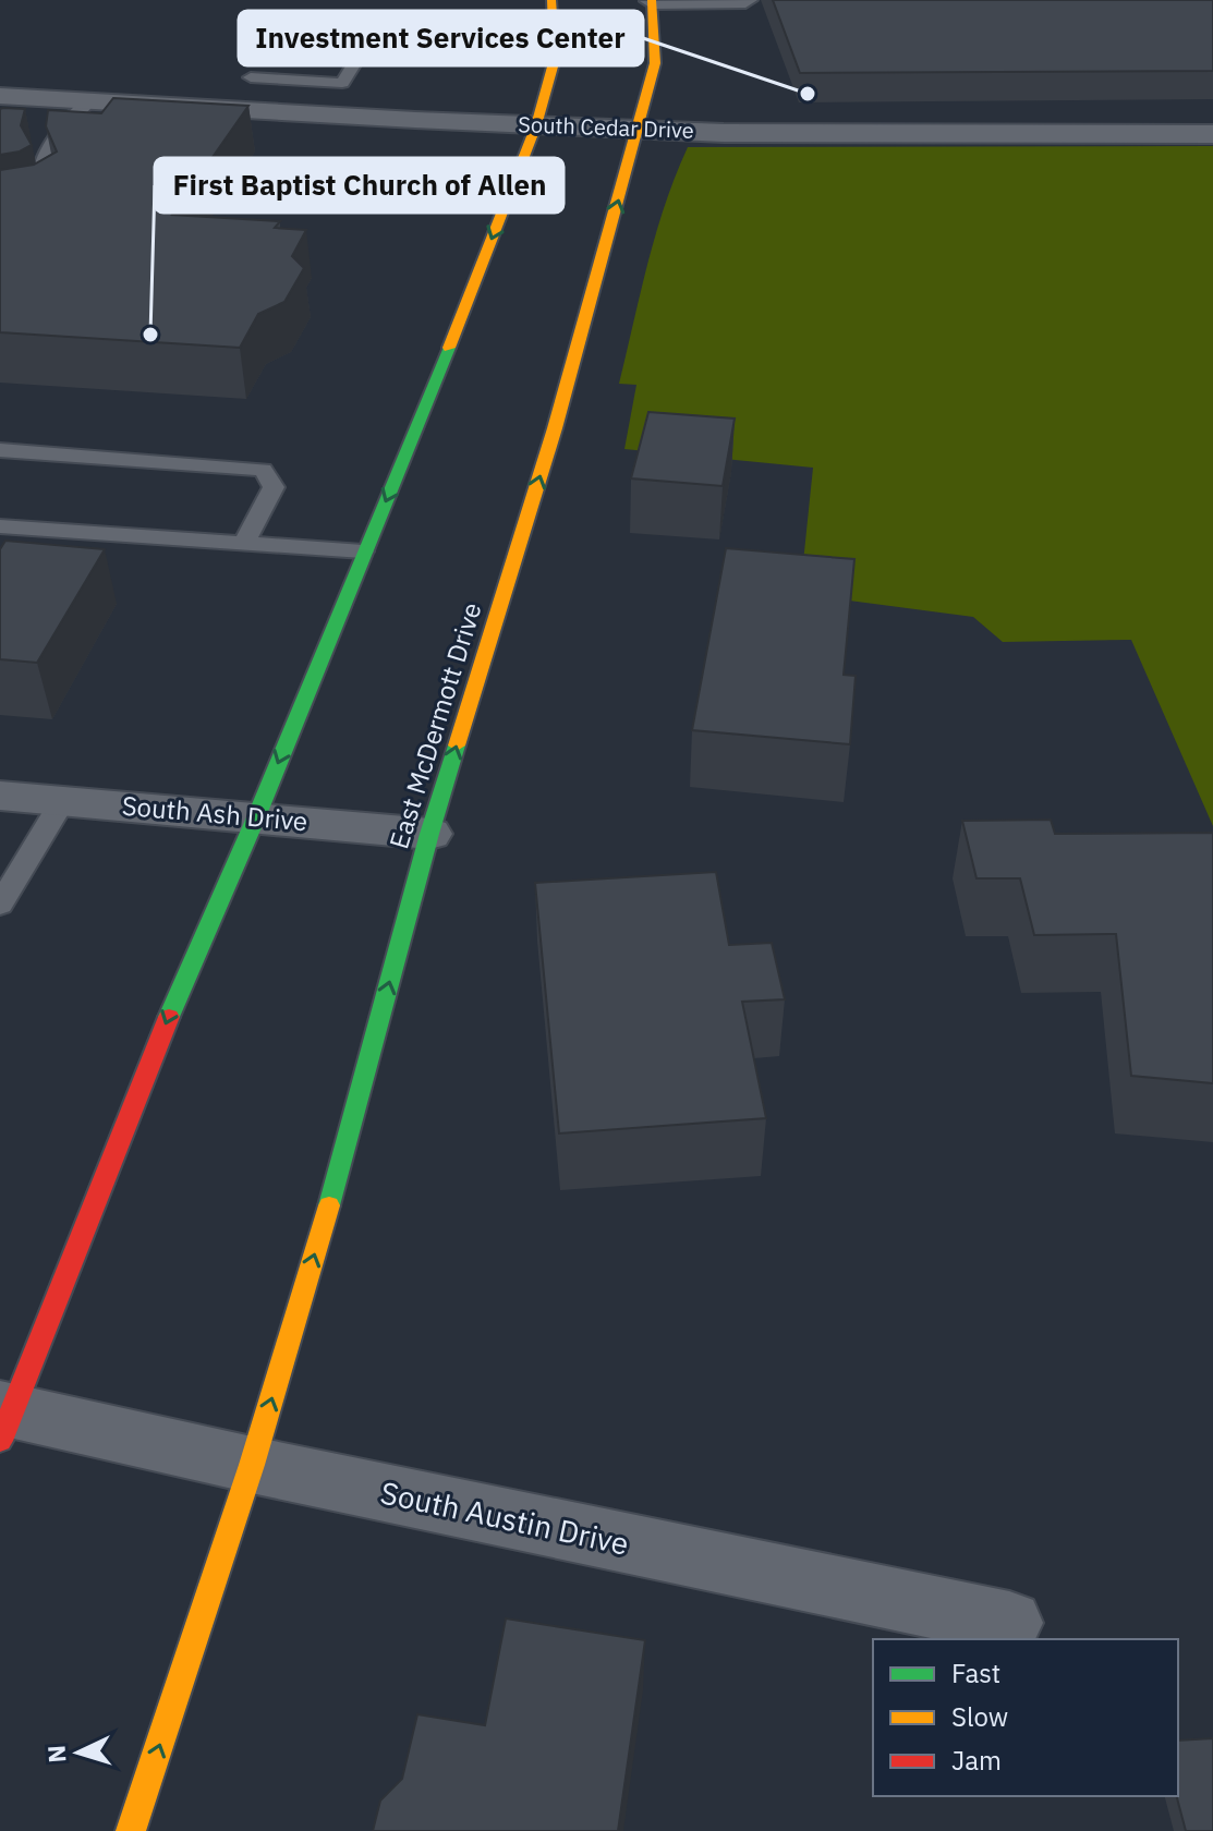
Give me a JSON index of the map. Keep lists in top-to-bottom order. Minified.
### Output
{"streets":{"main road":["East McDermott Drive"],"street":["South Cedar Drive","South Ash Drive","South Austin Drive"]},"crossings":[["South Cedar Drive","East McDermott Drive"],["East McDermott Drive","South Ash Drive"],["East McDermott Drive","South Austin Drive"]],"places":["Investment Services Center","First Baptist Church of Allen"],"legend":["Fast","Slow","Jam"],"north":"left"}
